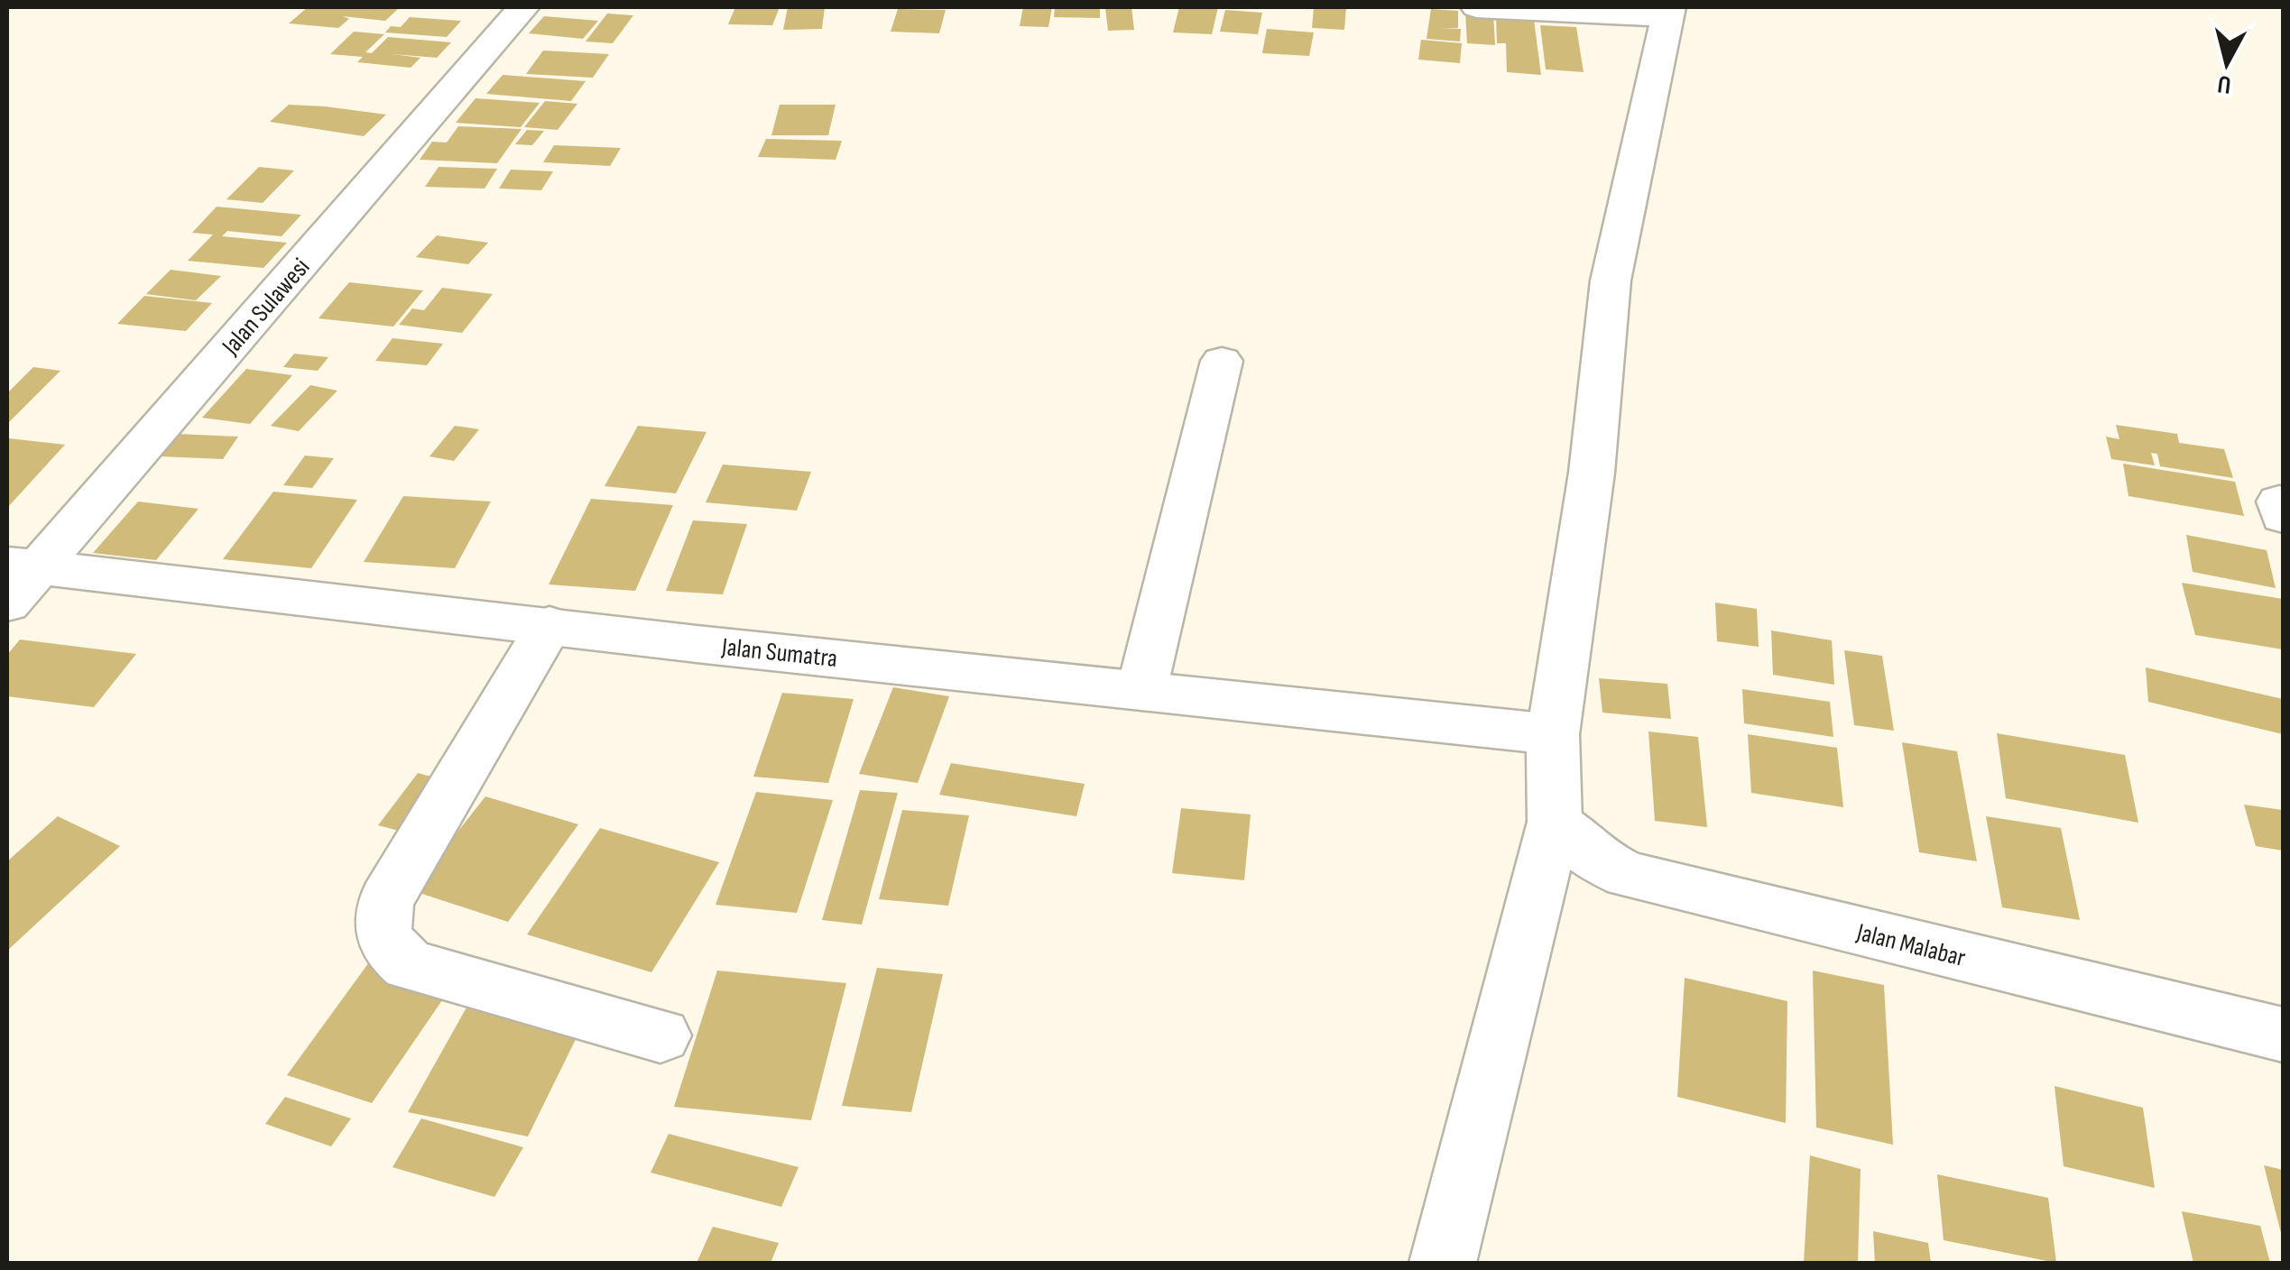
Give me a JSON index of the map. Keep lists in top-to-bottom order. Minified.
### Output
{"streets":{"street":["Jalan Sulawesi","Jalan Sumatra","Jalan Malabar"]},"crossings":[["Jalan Sulawesi","Jalan Sumatra"]],"north":"bottom"}
